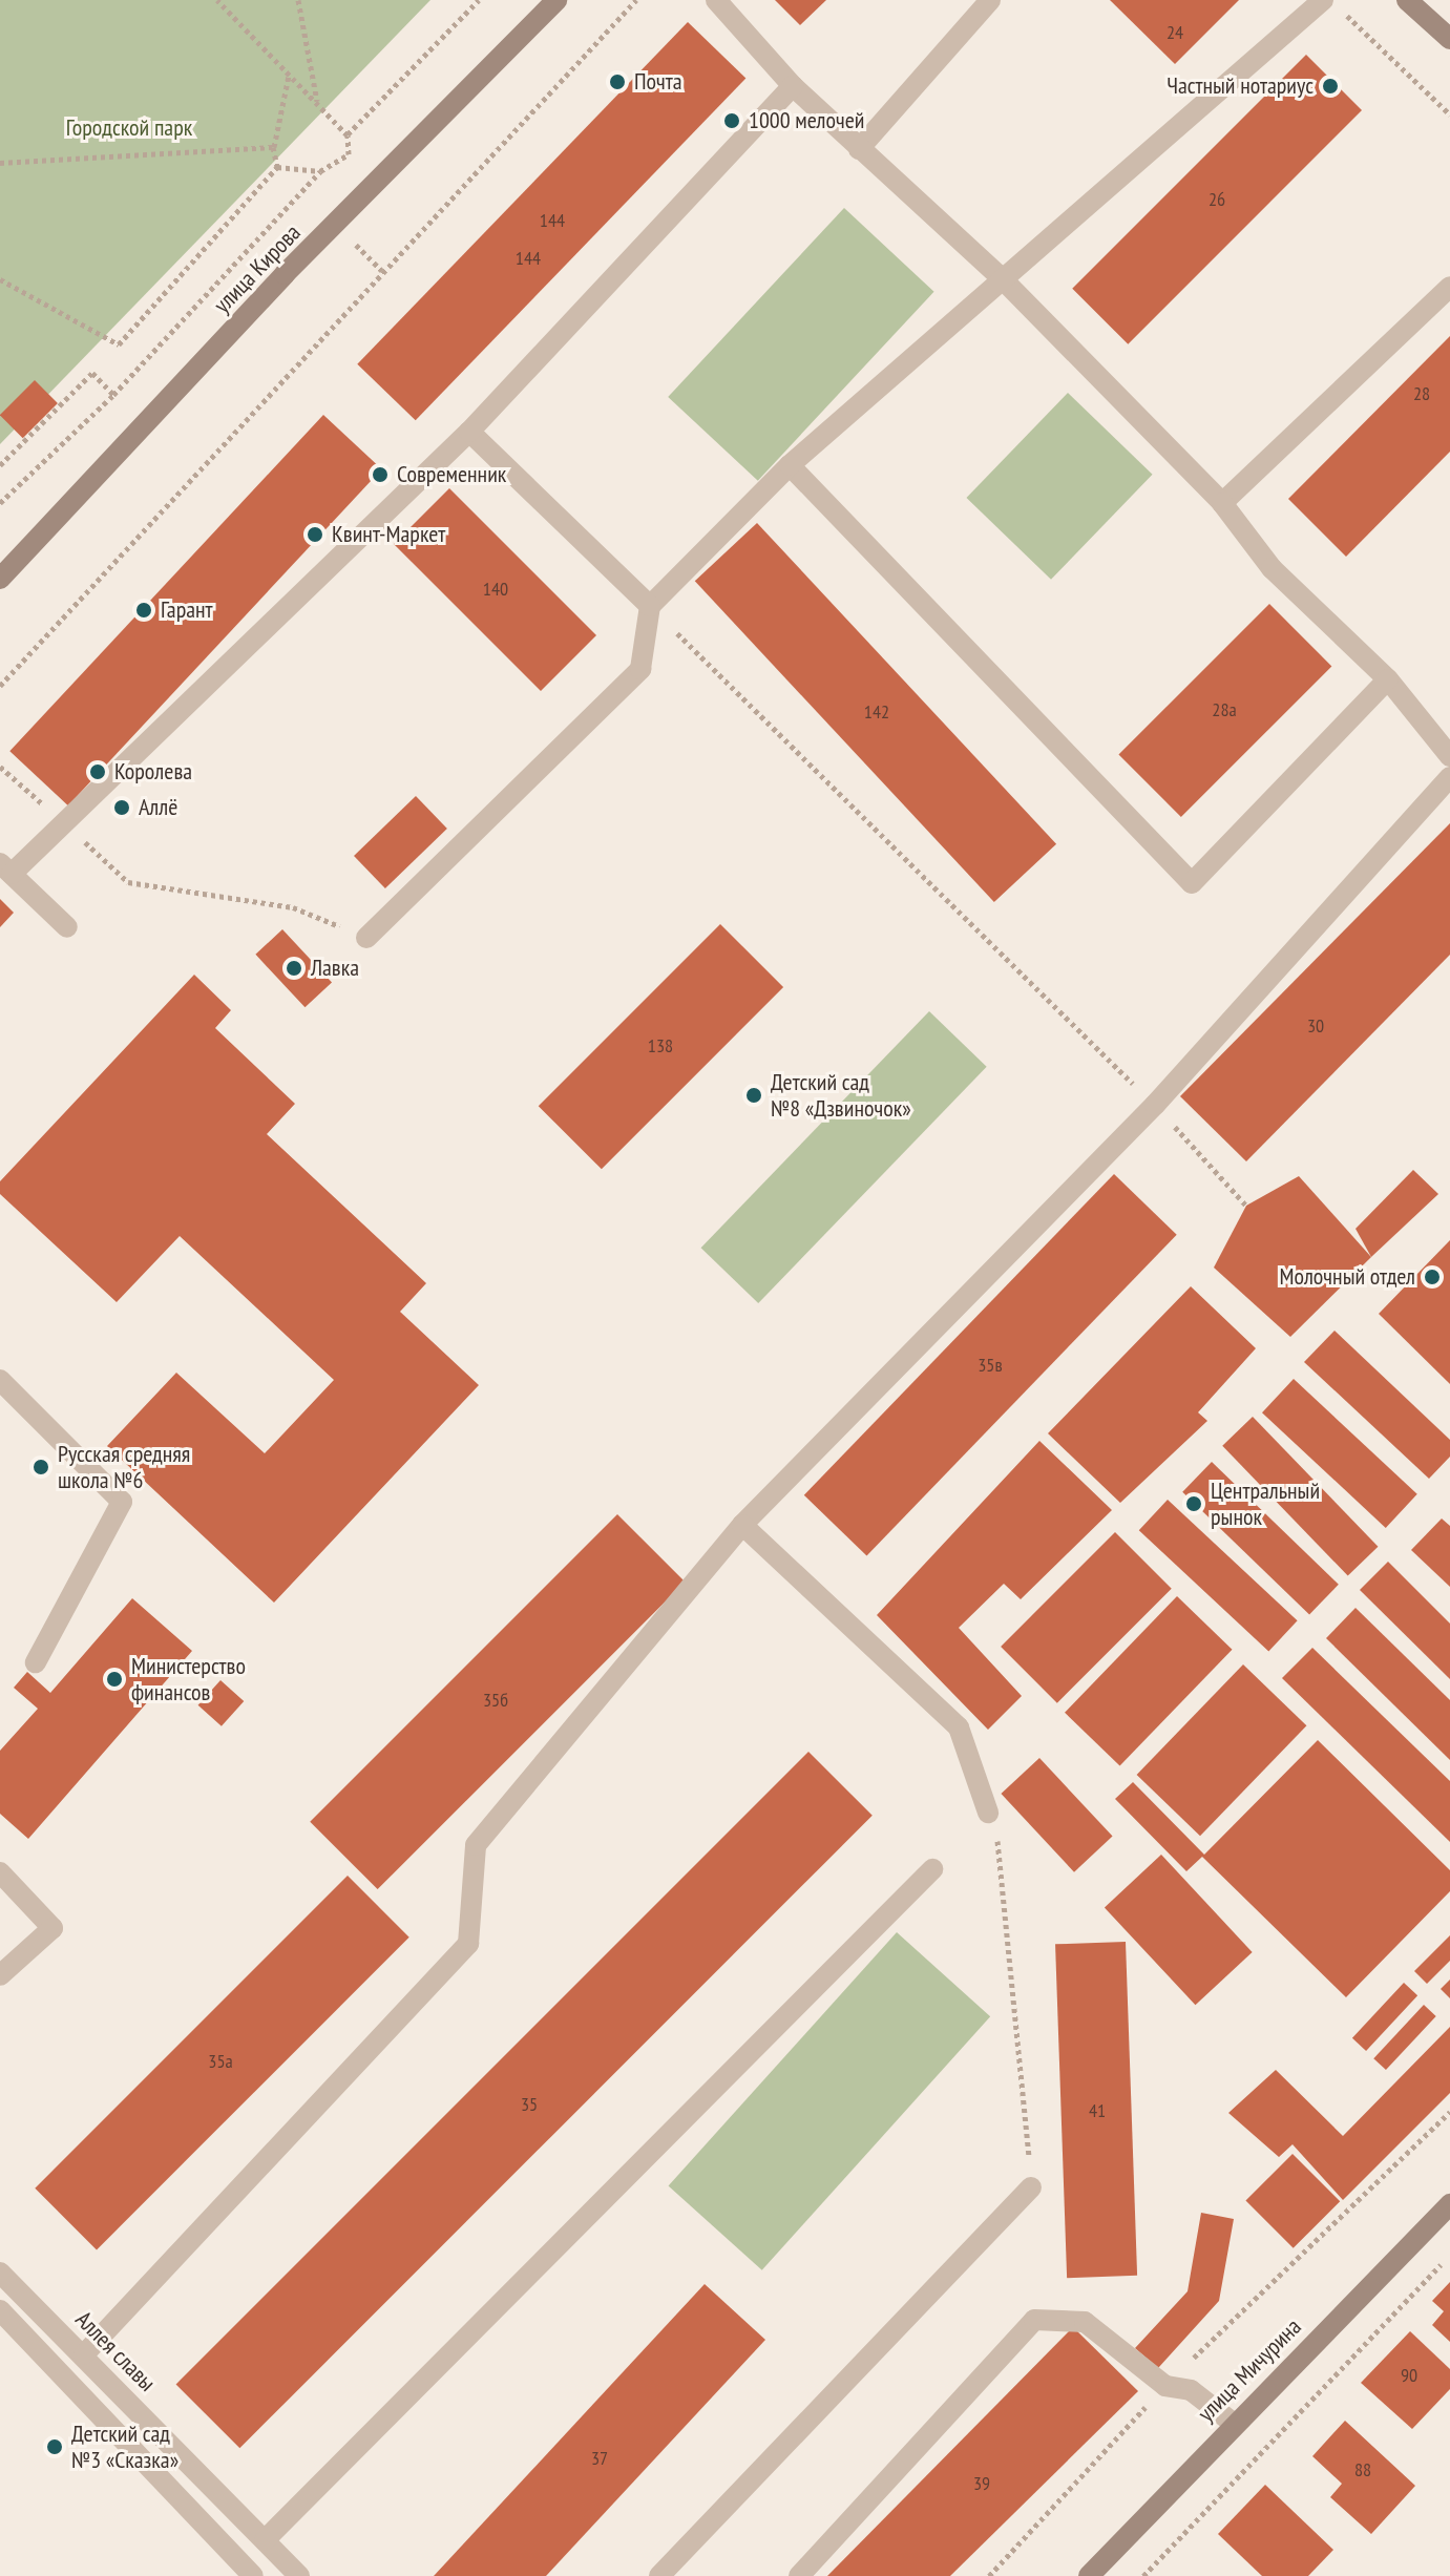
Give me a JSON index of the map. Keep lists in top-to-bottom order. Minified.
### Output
{"streets":{"main road":["улица Кирова","улица Мичурина"],"street":["Аллея славы"]},"parks":["Городской парк"],"places":["Почта","Частный нотариус","1000 мелочей","Современник","Квинт-Маркет","Гарант","Королева","Аллё","Лавка","Детский сад №8 «Дзвиночок»","Молочный отдел","Русская средняя школа №6","Центральный рынок","Министерство финансов","Детский сад №3 «Сказка»"],"house_numbers":["24","26","144","144","28","140","28а","142","30","138","35в","35б","35а","35","41","90","37","88","39"]}
